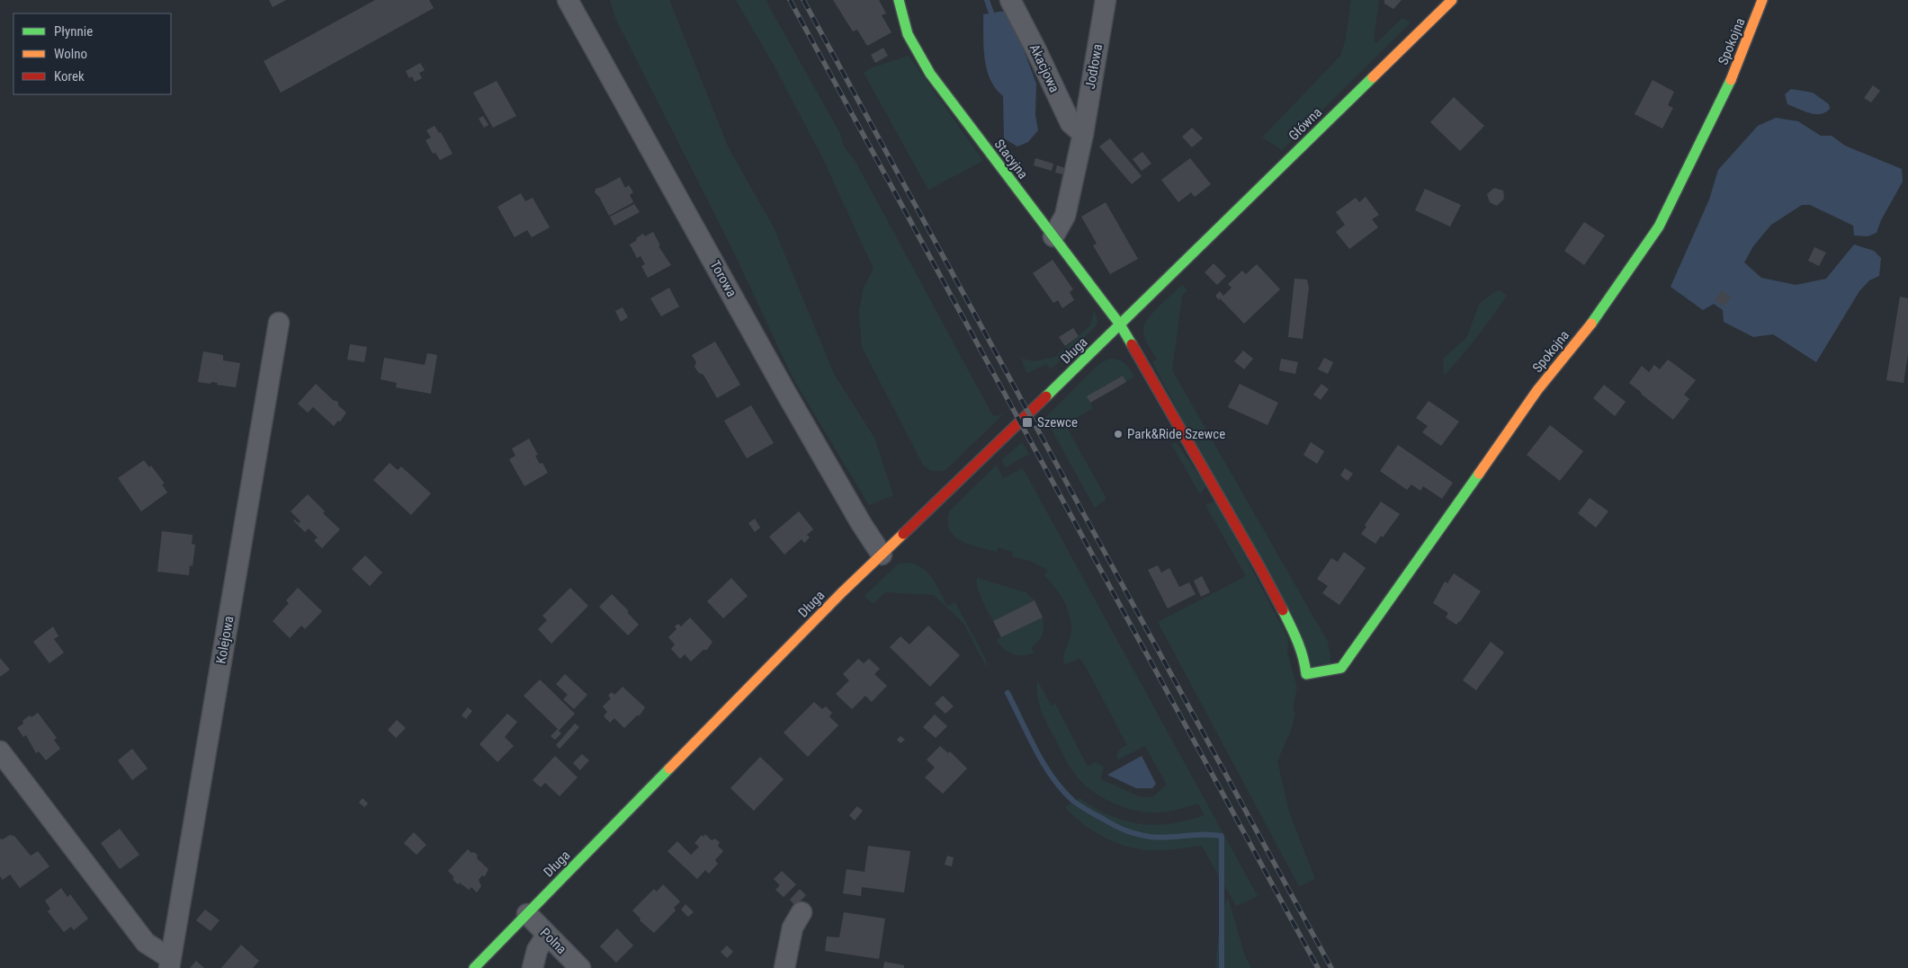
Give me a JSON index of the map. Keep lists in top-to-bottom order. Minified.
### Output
{"streets":{"street":["Spokojna","Jodłowa","Akacjowa","Główna","Stacyjna","Torowa","Długa","Kolejowa","Polna"]},"crossings":[["Spokojna","Stacyjna"],["Jodłowa","Akacjowa"],["Jodłowa","Stacyjna"],["Główna","Długa"],["Stacyjna","Długa"],["Torowa","Długa"],["Długa","Polna"]],"places":{"transit":["Szewce"],"other":["Park&Ride Szewce"]},"legend":["Płynnie","Wolno","Korek"]}
